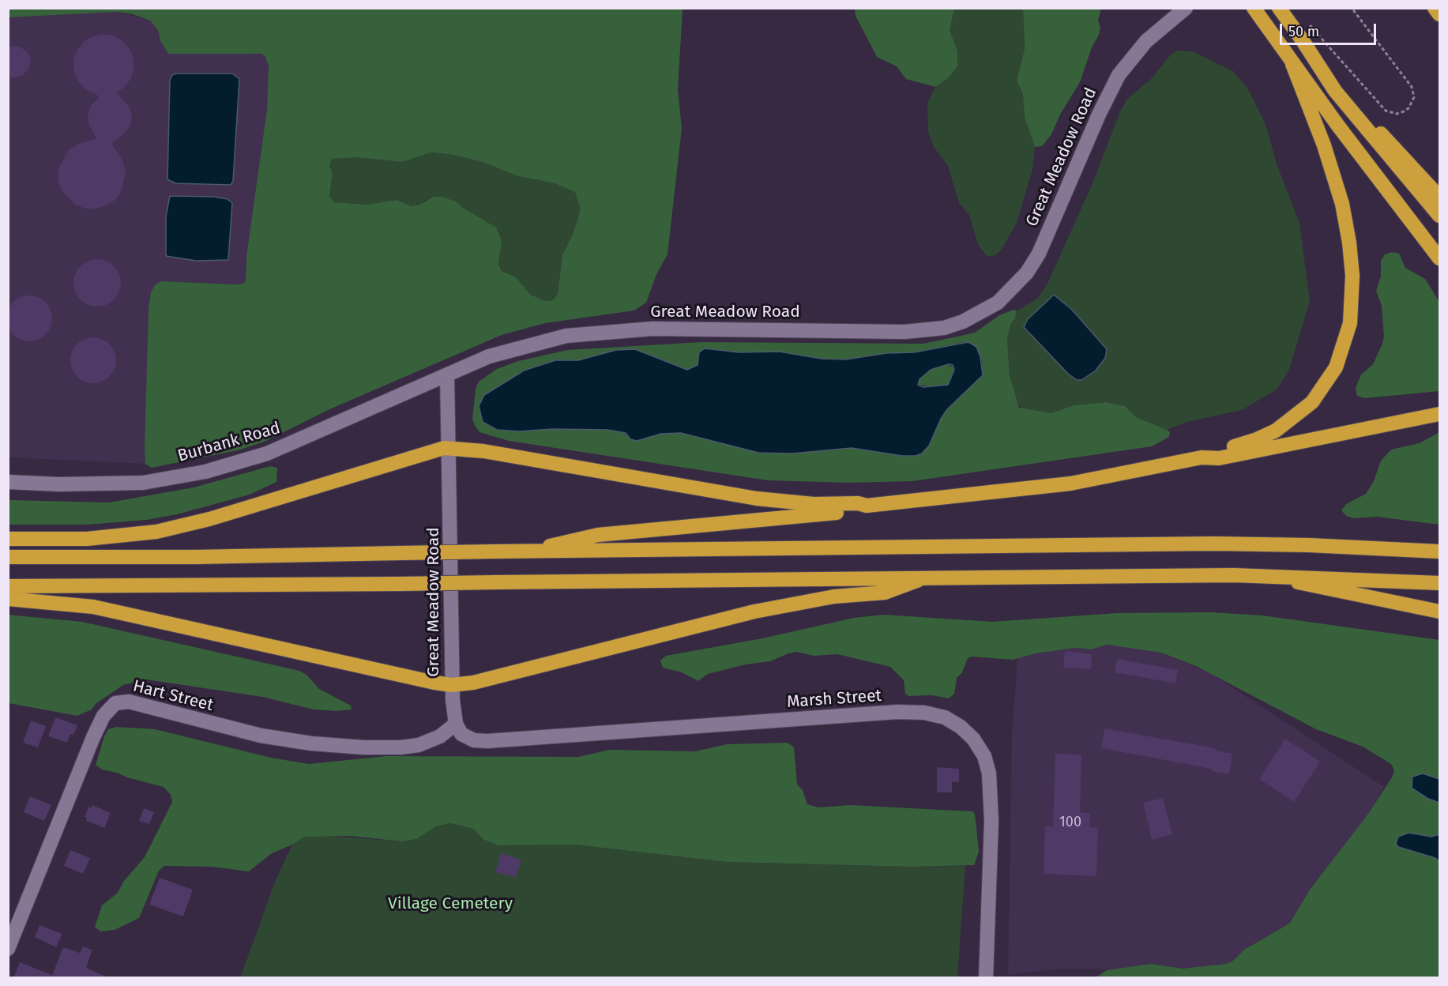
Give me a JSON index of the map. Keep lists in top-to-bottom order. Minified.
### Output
{"streets":{"street":["Great Meadow Road","Burbank Road","Hart Street","Marsh Street"]},"crossings":[["Great Meadow Road","Burbank Road"],["Great Meadow Road","Hart Street"],["Great Meadow Road","Marsh Street"],["Hart Street","Marsh Street"]],"parks":["Village Cemetery"],"house_numbers":["100"],"scale_bar":"50 m"}
